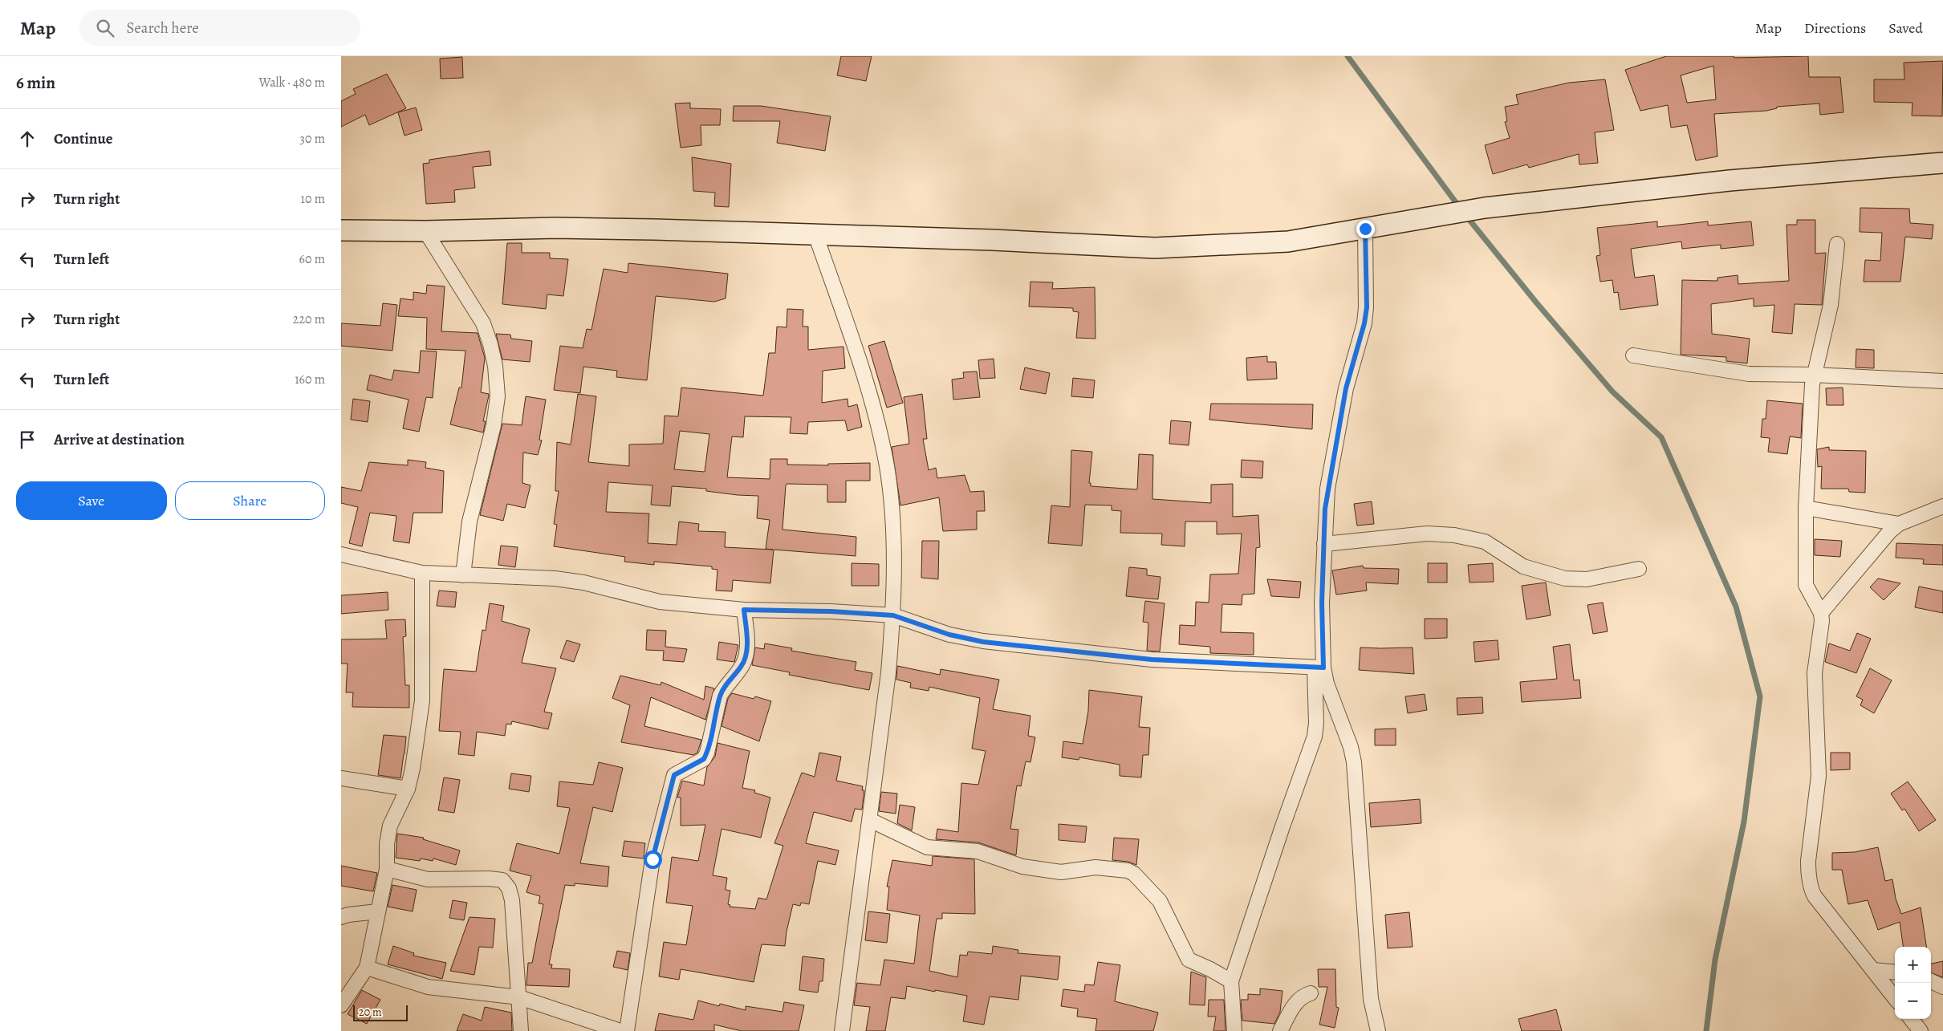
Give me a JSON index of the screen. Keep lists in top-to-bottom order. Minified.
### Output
{"scale_bar":"20 m","page":{"header":"Map","search":"Search here","nav":["Map","Directions","Saved"],"heading":["6 min","Walk · 480 m"],"list":[["Continue","30 m"],["Turn right","10 m"],["Turn left","60 m"],["Turn right","220 m"],["Turn left","160 m"],"Arrive at destination"],"buttons":["Save","Share"],"map_buttons":["+","−"],"scale":"20 m"}}
